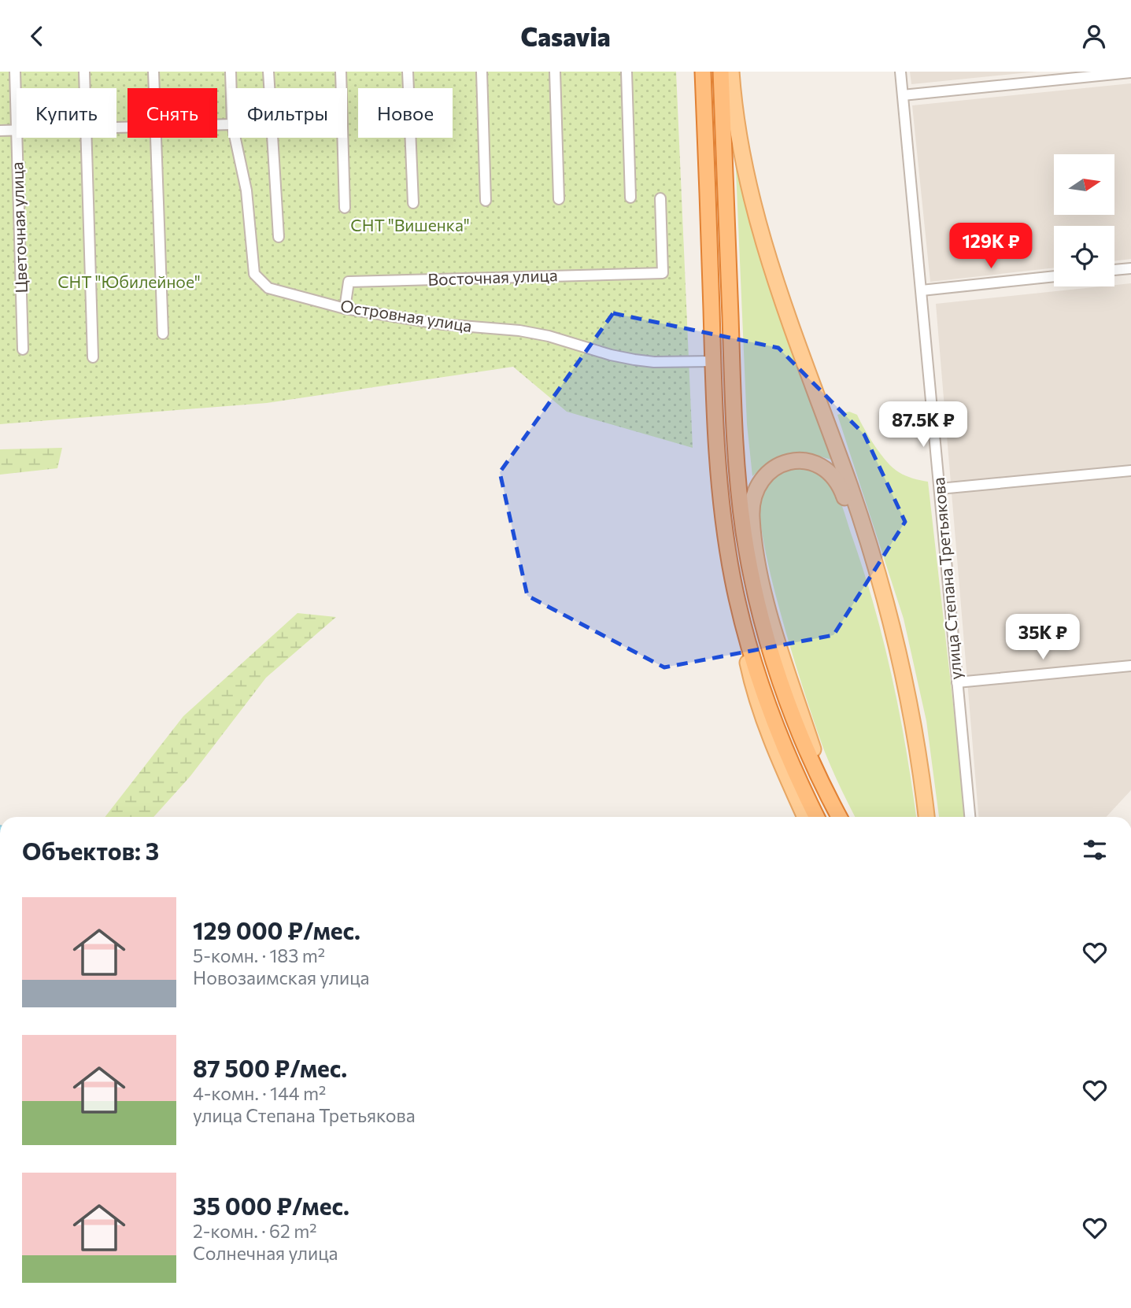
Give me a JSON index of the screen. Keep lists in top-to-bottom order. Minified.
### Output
{"streets":{"street":["Цветочная улица","Восточная улица","Островная улица","улица Степана Третьякова"]},"crossings":[["Восточная улица","Островная улица"]],"parks":["СНТ \"Вишенка\"","СНТ \"Юбилейное\""],"north":"right","page":{"header":"Casavia","chip":["Купить","Снять","Фильтры","Новое"],"price":["129K ₽","87.5K ₽","35K ₽"],"heading":"Объектов: 3","list":[{"name":"129 000 ₽/мес.","note":"5-комн. · 183 m² · Новозаимская улица"},{"name":"87 500 ₽/мес.","note":"4-комн. · 144 m² · улица Степана Третьякова"},{"name":"35 000 ₽/мес.","note":"2-комн. · 62 m² · Солнечная улица"}]}}
